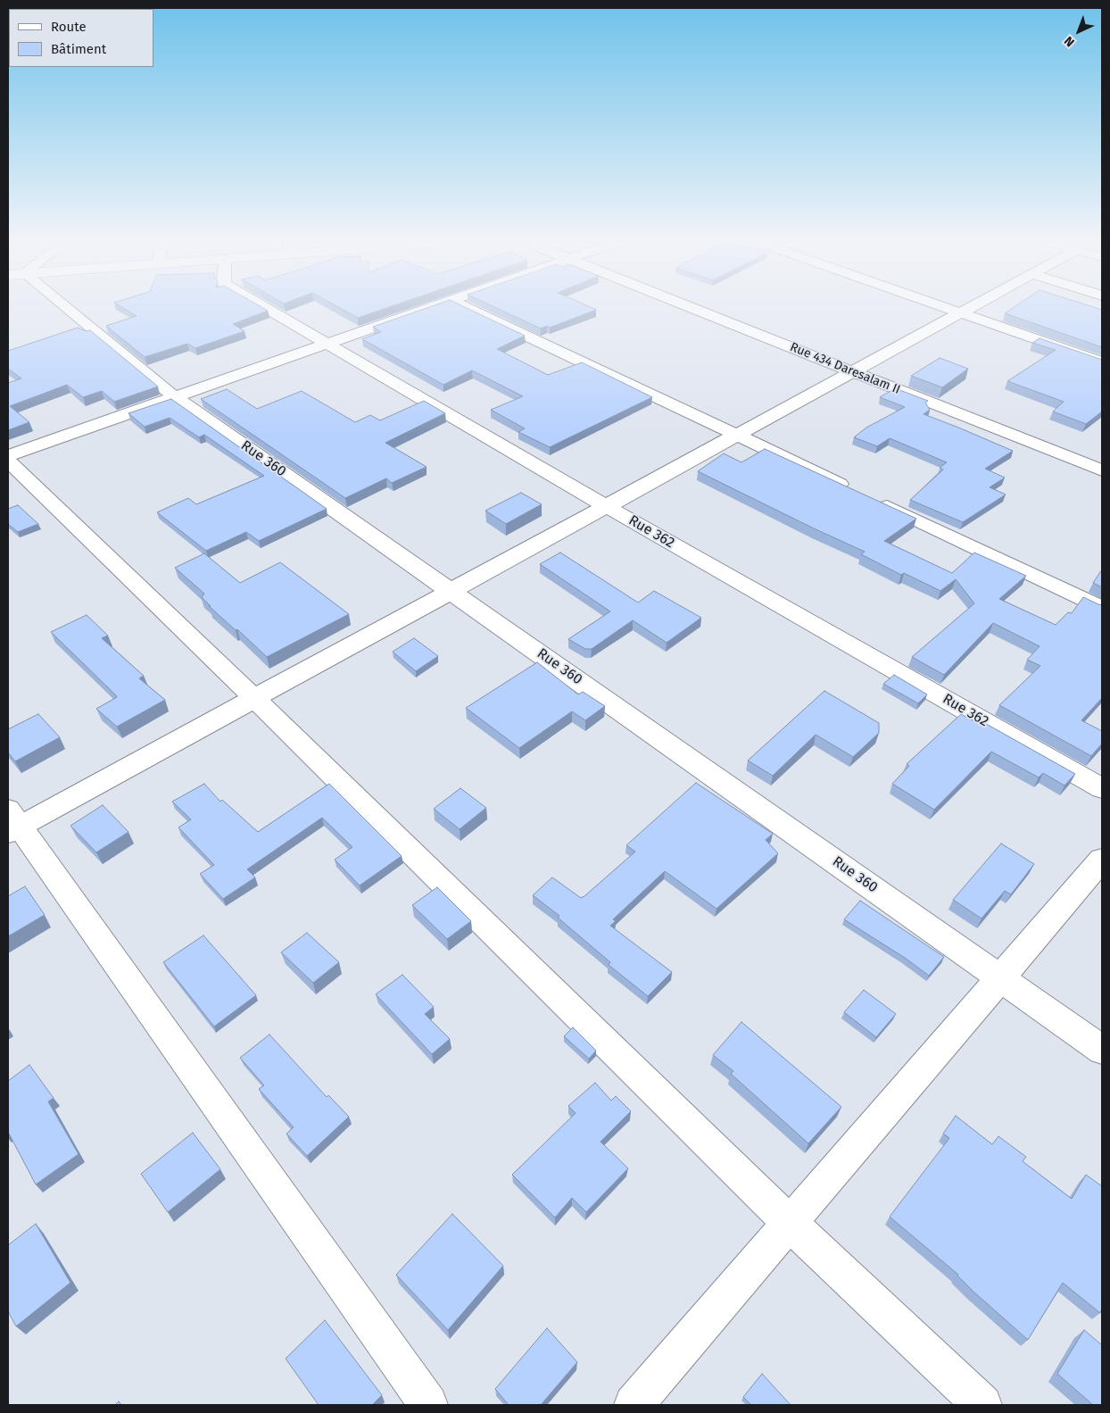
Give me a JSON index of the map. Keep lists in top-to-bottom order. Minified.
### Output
{"streets":{"street":["Rue 434 Daresalam II","Rue 360","Rue 362"]},"legend":["Route","Bâtiment"],"north":"bottom left"}
